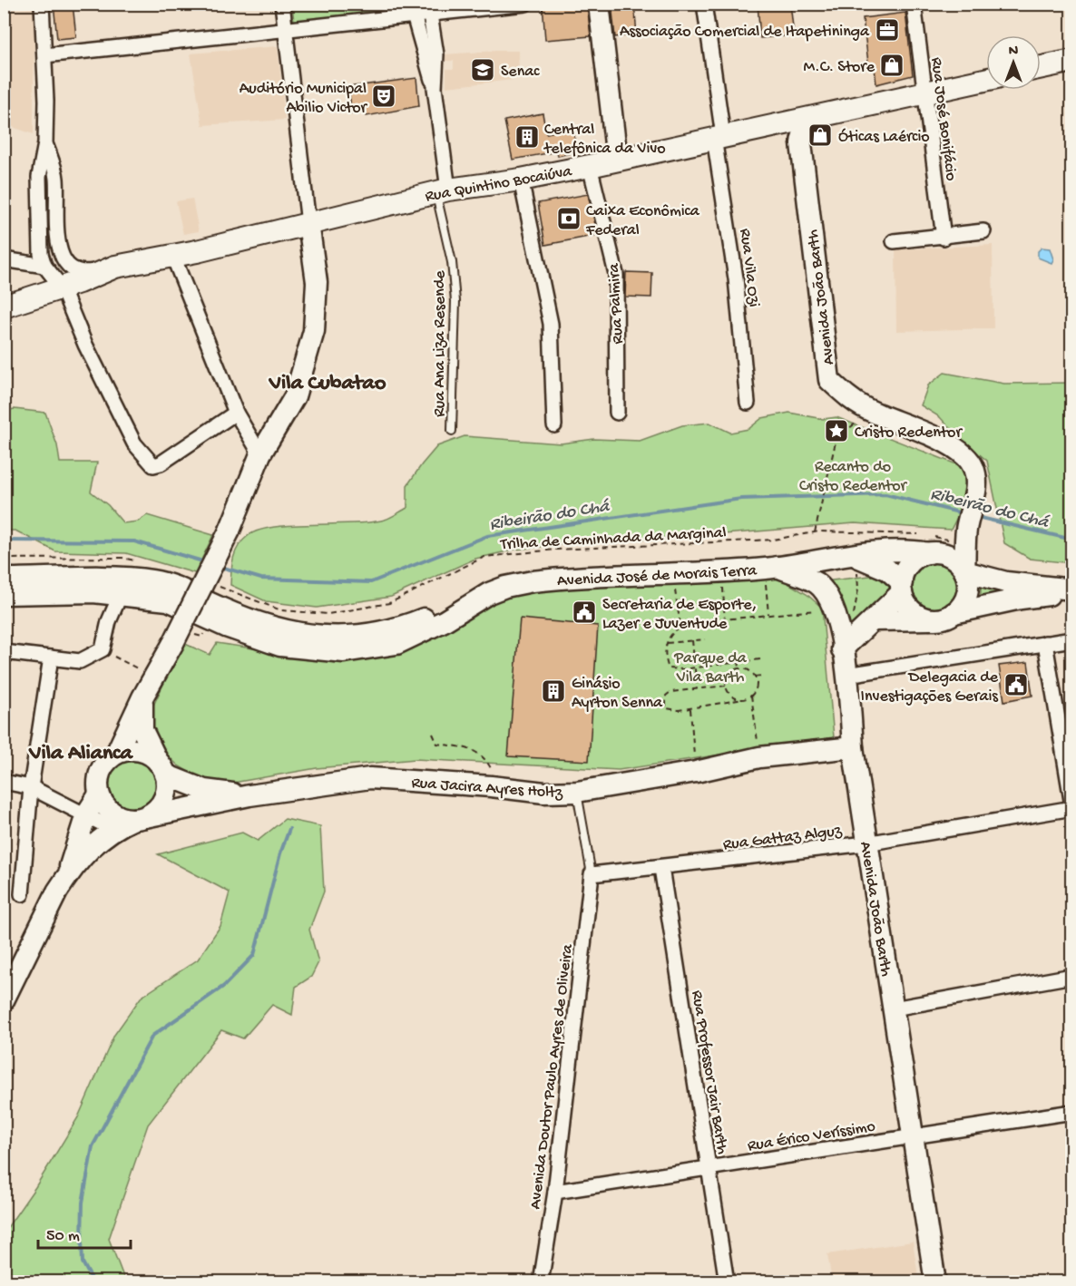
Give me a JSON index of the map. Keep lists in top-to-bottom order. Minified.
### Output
{"streets":{"main road":["Rua Quintino Bocaiúva","Avenida João Barth","Avenida José de Morais Terra","Rua Jacira Ayres Holtz"],"street":["Rua José Bonifácio","Rua Vila Ozi","Rua Palmira","Rua Gattaz Alguz","Rua Professor Jair Barth","Avenida Doutor Paulo Ayres de Oliveira","Rua Érico Veríssimo"],"lane":["Rua Ana Liza Resende"],"path":["Trilha de Caminhada da Marginal"]},"crossings":[["Rua José Bonifácio","Rua Quintino Bocaiúva"],["Rua Quintino Bocaiúva","Rua Vila Ozi"],["Rua Quintino Bocaiúva","Rua Palmira"],["Rua Quintino Bocaiúva","Rua Ana Liza Resende"],["Avenida João Barth","Trilha de Caminhada da Marginal"],["Avenida João Barth","Avenida José de Morais Terra"],["Avenida João Barth","Rua Jacira Ayres Holtz"],["Avenida João Barth","Rua Gattaz Alguz"],["Avenida João Barth","Rua Érico Veríssimo"],["Trilha de Caminhada da Marginal","Avenida José de Morais Terra"],["Rua Gattaz Alguz","Rua Professor Jair Barth"],["Rua Gattaz Alguz","Avenida Doutor Paulo Ayres de Oliveira"],["Rua Professor Jair Barth","Rua Érico Veríssimo"],["Avenida Doutor Paulo Ayres de Oliveira","Rua Érico Veríssimo"]],"districts":["Vila Cubatao","Vila Alianca"],"water":["Ribeirão do Chá"],"parks":["Recanto do Cristo Redentor","Parque da Vila Barth"],"places":{"office":["Associação Comercial de Itapetininga"],"shop":["M.C. Store","Óticas Laércio"],"school or university":["Senac"],"theatre":["Auditório Municipal Abilio Victor"],"building":["Central telefônica da Vivo","Ginásio Ayrton Senna"],"bank":["Caixa Econômica Federal"],"place":["Cristo Redentor"],"public building":["Secretaria de Esporte, Lazer e Juventude","Delegacia de Investigações Gerais"]},"scale_bar":"50 m","north":"top"}
